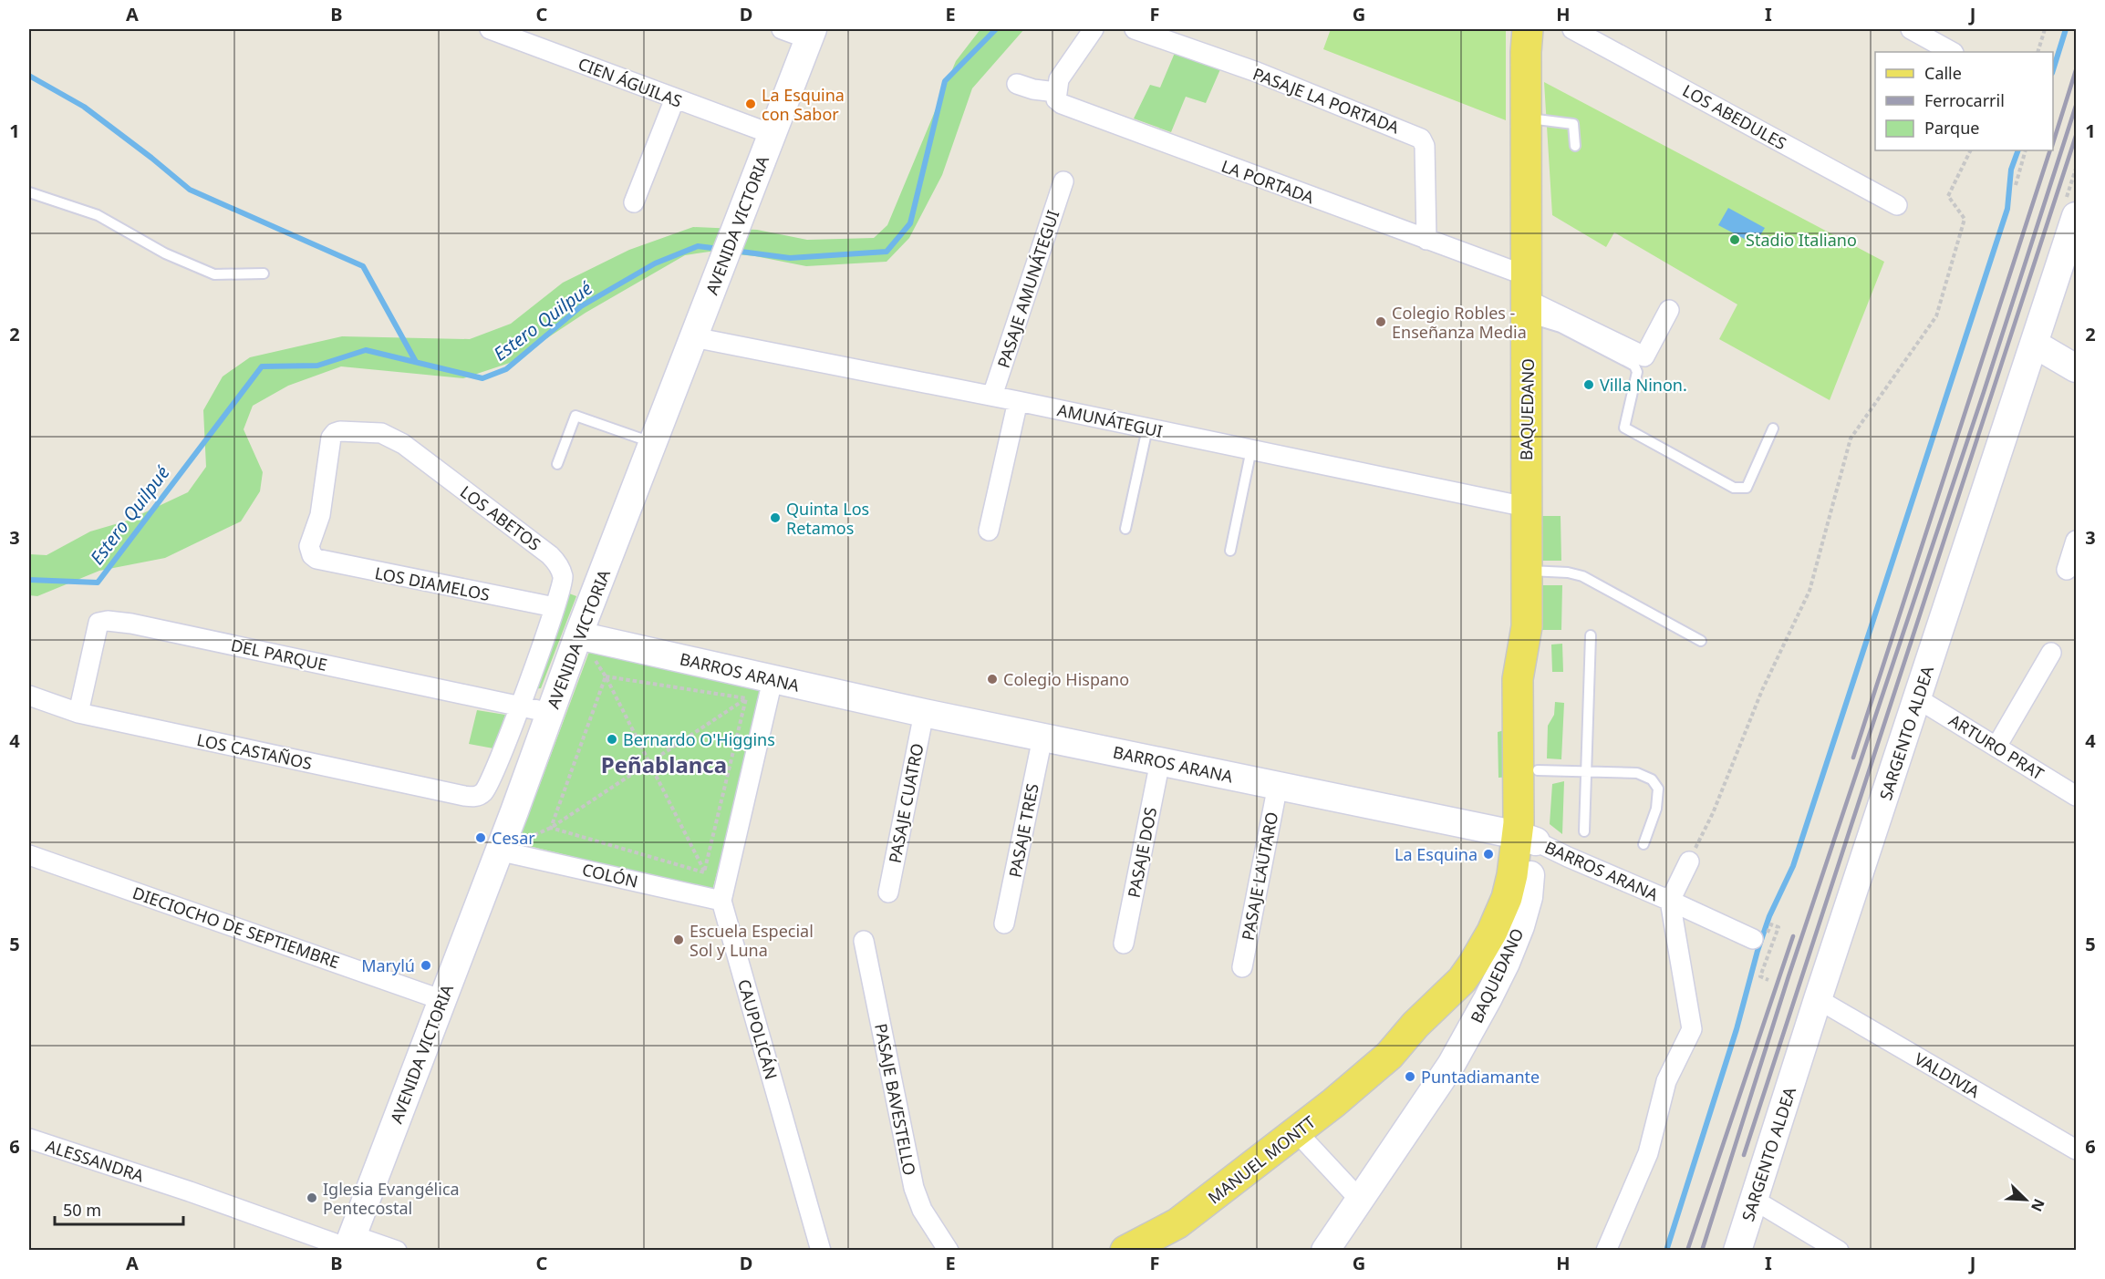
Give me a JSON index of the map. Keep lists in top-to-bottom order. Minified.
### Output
{"streets":{"main road":["BAQUEDANO","MANUEL MONTT"],"street":["CIEN ÁGUILAS","PASAJE LA PORTADA","LOS ABEDULES","LA PORTADA","AVENIDA VICTORIA","PASAJE AMUNÁTEGUI","AMUNÁTEGUI","LOS ABETOS","LOS DIAMELOS","DEL PARQUE","BARROS ARANA","SARGENTO ALDEA","ARTURO PRAT","LOS CASTAÑOS","PASAJE CUATRO","PASAJE TRES","PASAJE DOS","COLÓN","PASAJE LAUTARO","DIECIOCHO DE SEPTIEMBRE","CAUPOLICÁN","VALDIVIA","PASAJE BAVESTELLO","ALESSANDRA"]},"crossings":[["CIEN ÁGUILAS","AVENIDA VICTORIA"],["PASAJE LA PORTADA","LA PORTADA"],["LA PORTADA","BAQUEDANO"],["AVENIDA VICTORIA","AMUNÁTEGUI"],["AVENIDA VICTORIA","DEL PARQUE"],["AVENIDA VICTORIA","BARROS ARANA"],["AVENIDA VICTORIA","COLÓN"],["AVENIDA VICTORIA","DIECIOCHO DE SEPTIEMBRE"],["AVENIDA VICTORIA","ALESSANDRA"],["PASAJE AMUNÁTEGUI","AMUNÁTEGUI"],["BAQUEDANO","AMUNÁTEGUI"],["BAQUEDANO","BARROS ARANA"],["BAQUEDANO","MANUEL MONTT"],["LOS ABETOS","LOS DIAMELOS"],["LOS ABETOS","DEL PARQUE"],["LOS ABETOS","LOS CASTAÑOS"],["DEL PARQUE","LOS CASTAÑOS"],["BARROS ARANA","PASAJE CUATRO"],["BARROS ARANA","PASAJE TRES"],["BARROS ARANA","PASAJE DOS"],["BARROS ARANA","PASAJE LAUTARO"],["BARROS ARANA","CAUPOLICÁN"],["BARROS ARANA","MANUEL MONTT"],["SARGENTO ALDEA","ARTURO PRAT"],["SARGENTO ALDEA","VALDIVIA"],["COLÓN","CAUPOLICÁN"]],"districts":["Peñablanca"],"water":["Estero Quilpué"],"places":["La Esquina con Sabor","Stadio Italiano","Colegio Robles - Enseñanza Media","Villa Ninon.","Quinta Los Retamos","Colegio Hispano","Bernardo O'Higgins","Cesar","La Esquina","Escuela Especial Sol y Luna","Marylú","Puntadiamante","Iglesia Evangélica Pentecostal"],"legend":["Calle","Ferrocarril","Parque"],"scale_bar":"50 m","north":"bottom right","grid":{"columns":["A","B","C","D","E","F","G","H","I","J"],"rows":["1","2","3","4","5","6"]}}
